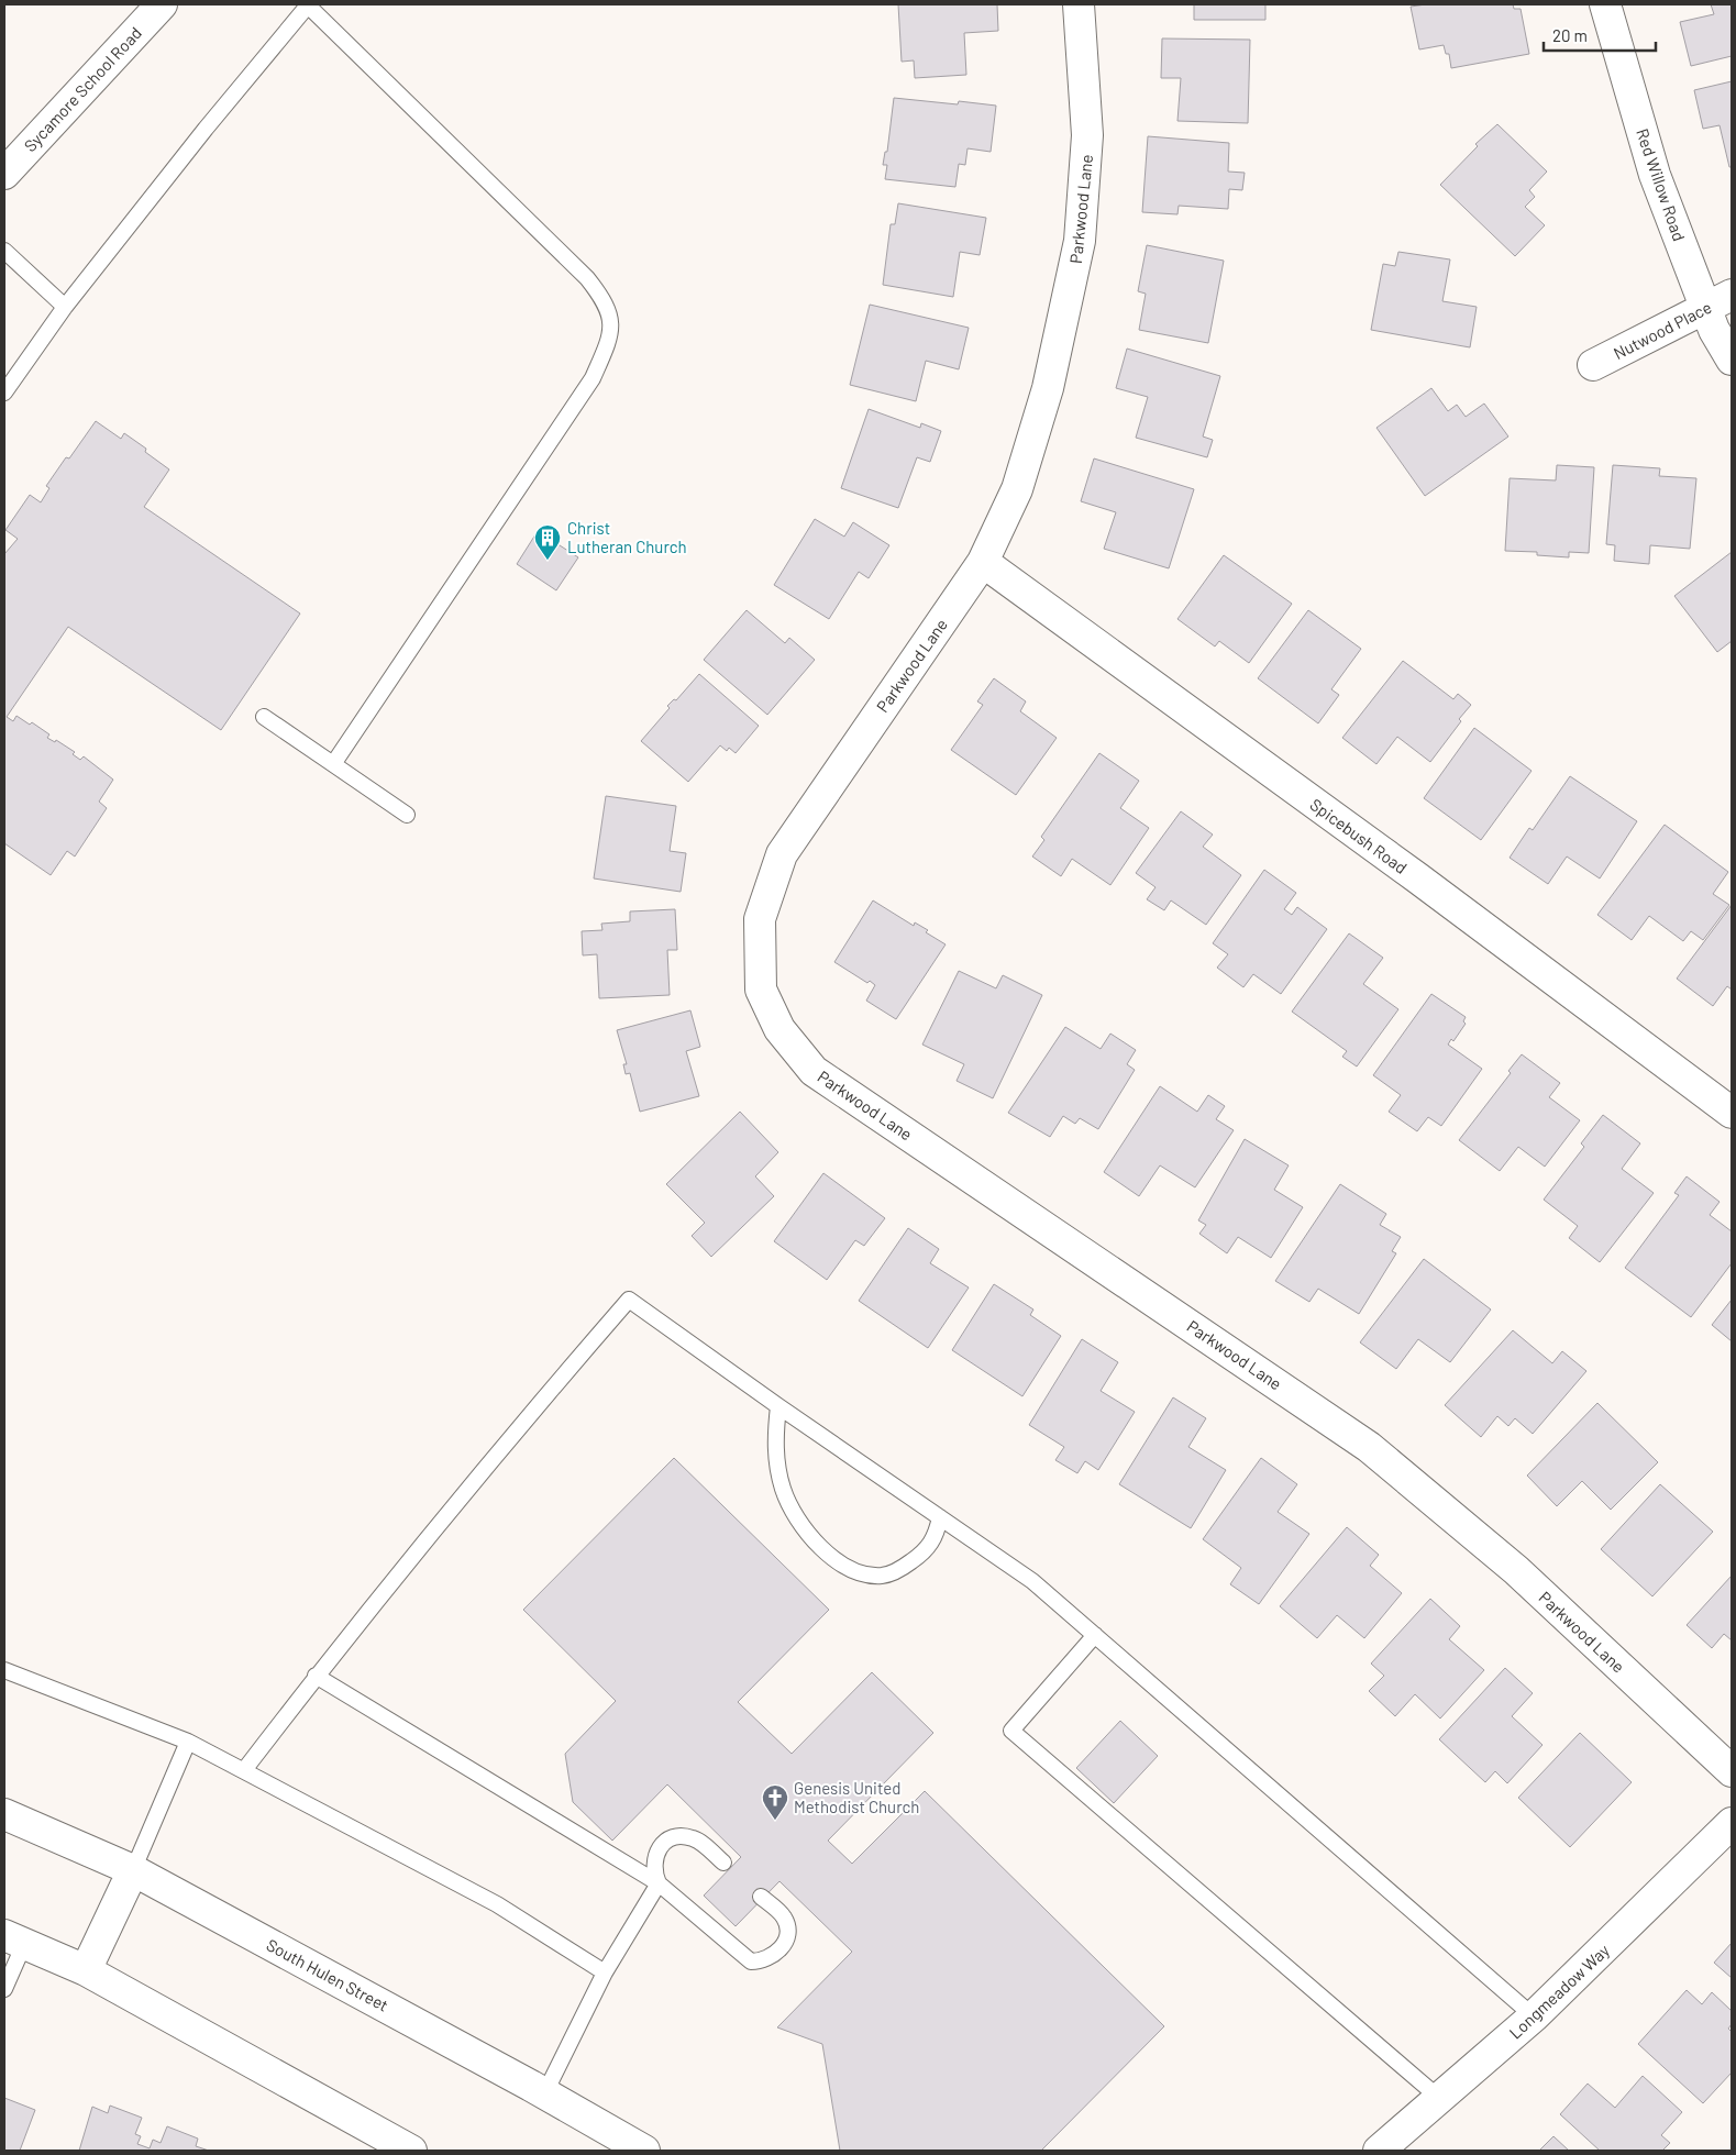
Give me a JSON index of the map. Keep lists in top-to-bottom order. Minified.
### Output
{"streets":{"street":["Sycamore School Road","Red Willow Road","Parkwood Lane","Nutwood Place","Spicebush Road","South Hulen Street","Longmeadow Way"]},"crossings":[["Red Willow Road","Nutwood Place"],["Parkwood Lane","Spicebush Road"]],"places":{"building":["Christ Lutheran Church"],"church":["Genesis United Methodist Church"]},"scale_bar":"20 m"}
